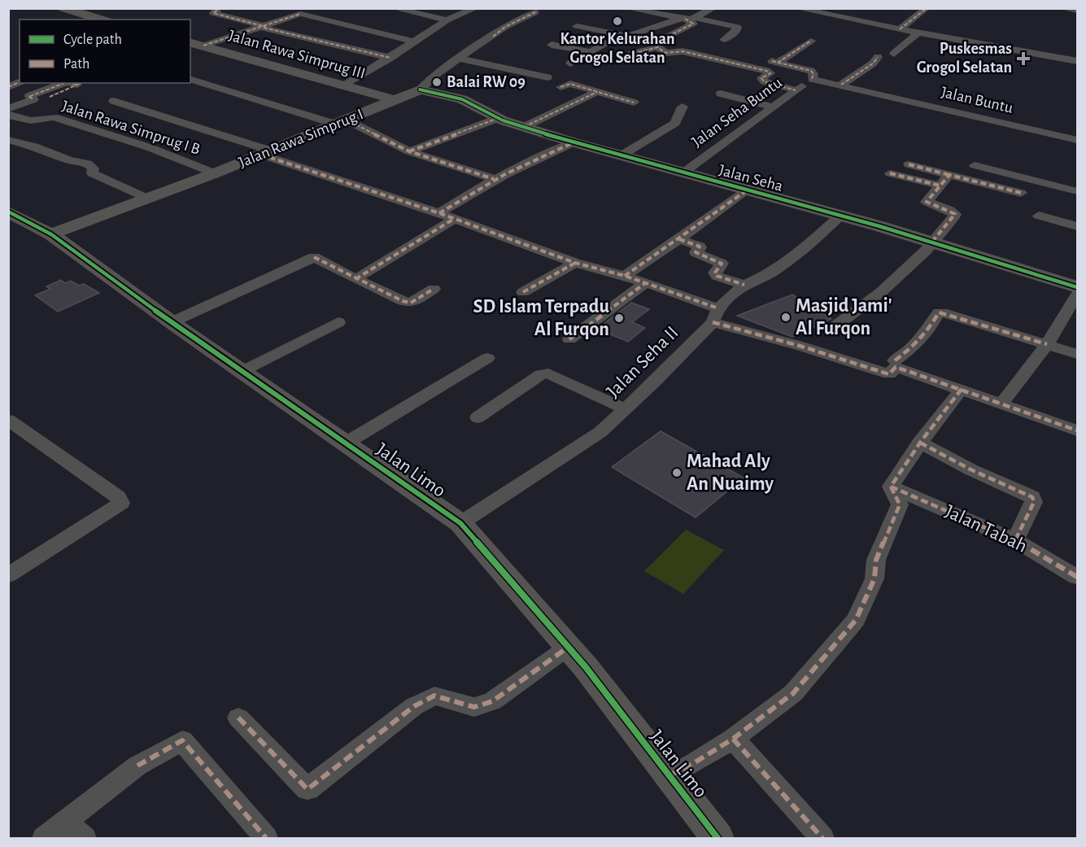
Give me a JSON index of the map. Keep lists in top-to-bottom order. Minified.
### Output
{"streets":{"street":["Jalan Rawa Simprug III","Jalan Buntu","Jalan Seha Buntu","Jalan Rawa Simprug I B","Jalan Rawa Simprug I","Jalan Seha","Jalan Seha II","Jalan Limo","Jalan Tabah"]},"crossings":[["Jalan Rawa Simprug III","Jalan Rawa Simprug I"],["Jalan Buntu","Jalan Seha Buntu"],["Jalan Seha Buntu","Jalan Seha"],["Jalan Rawa Simprug I B","Jalan Rawa Simprug I"],["Jalan Rawa Simprug I","Jalan Seha"],["Jalan Rawa Simprug I","Jalan Limo"],["Jalan Seha","Jalan Seha II"],["Jalan Seha II","Jalan Limo"]],"places":{"other":["Kantor Kelurahan Grogol Selatan","Balai RW 09","Masjid Jami' Al Furqon","SD Islam Terpadu Al Furqon","Mahad Aly An Nuaimy"],"health":["Puskesmas Grogol Selatan"]},"legend":["Cycle path","Path"]}
